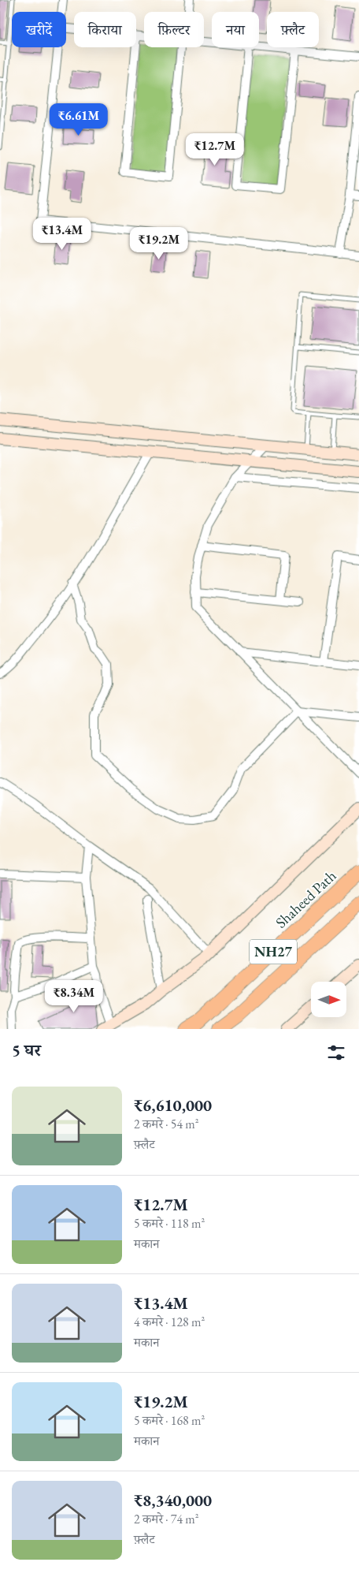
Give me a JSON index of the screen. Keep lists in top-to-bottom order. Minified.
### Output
{"streets":{"highway":["Shaheed Path","NH27"]},"north":"right","page":{"chip":["खरीदें","किराया","फ़िल्टर","नया","फ़्लैट"],"price":["₹6.61M","₹12.7M","₹13.4M","₹19.2M","₹8.34M"],"heading":"5 घर","list":[{"name":"₹6,610,000","note":"2 कमरे · 54 m² · फ़्लैट"},{"name":"₹12.7M","note":"5 कमरे · 118 m² · मकान"},{"name":"₹13.4M","note":"4 कमरे · 128 m² · मकान"},{"name":"₹19.2M","note":"5 कमरे · 168 m² · मकान"},{"name":"₹8,340,000","note":"2 कमरे · 74 m² · फ़्लैट"}]}}
